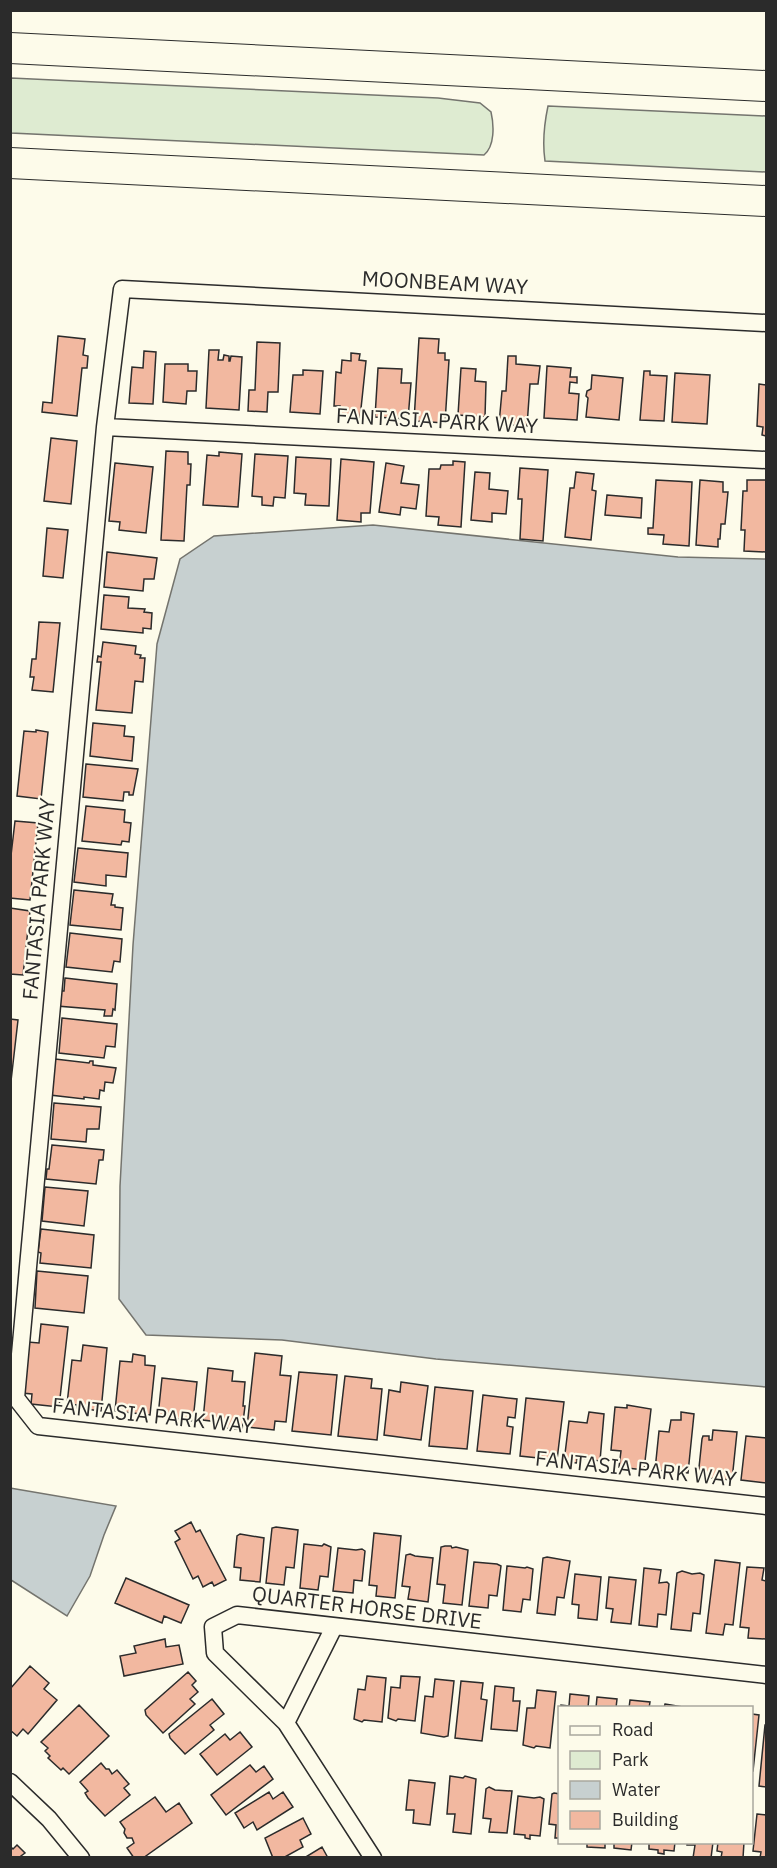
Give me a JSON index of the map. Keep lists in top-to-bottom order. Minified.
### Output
{"streets":{"street":["MOONBEAM WAY","FANTASIA PARK WAY","QUARTER HORSE DRIVE"]},"crossings":[["MOONBEAM WAY","FANTASIA PARK WAY"]],"legend":["Road","Park","Water","Building"]}
